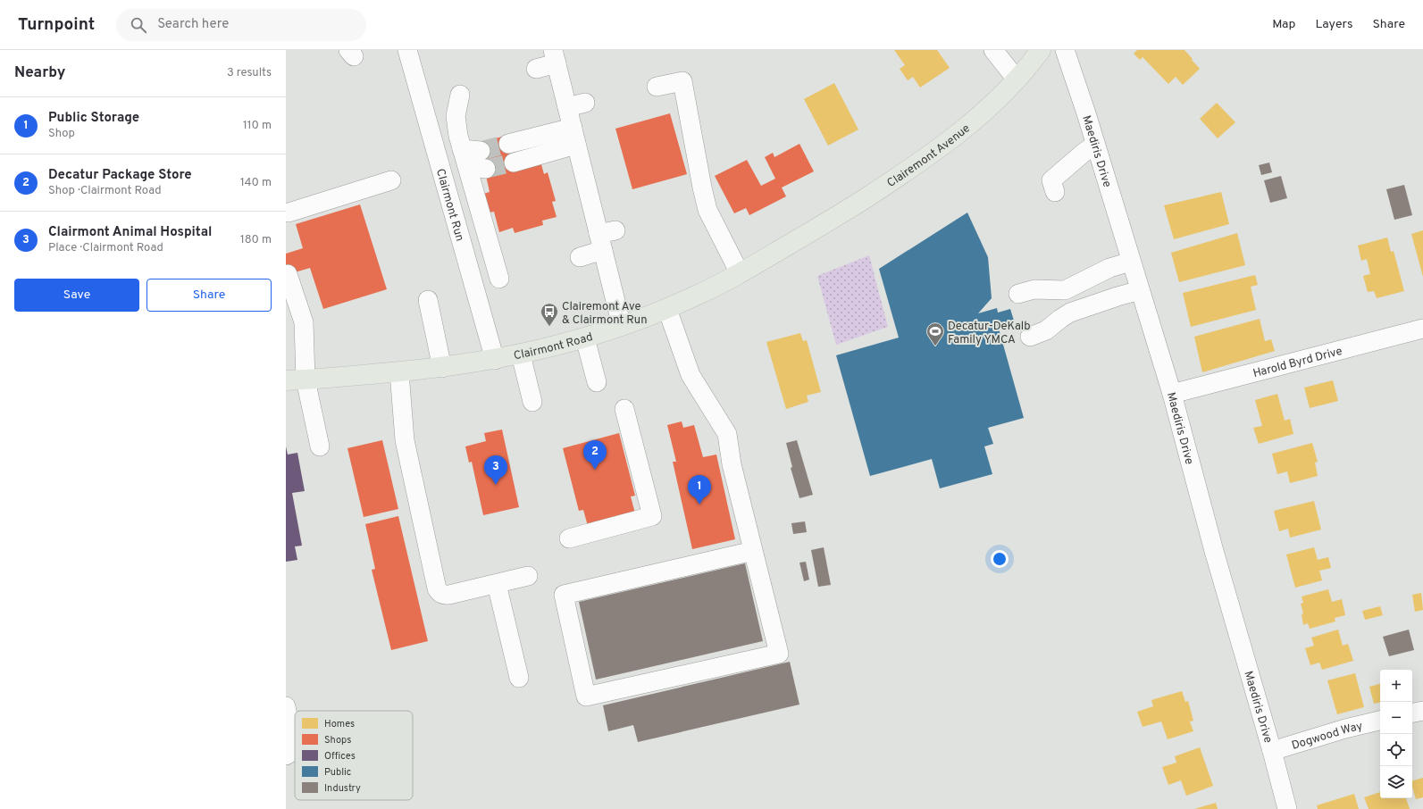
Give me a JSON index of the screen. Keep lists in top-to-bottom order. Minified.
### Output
{"streets":{"main road":["Clairemont Avenue","Clairmont Road"],"street":["Maediris Drive","Clairmont Run","Harold Byrd Drive","Dogwood Way"]},"crossings":[["Maediris Drive","Harold Byrd Drive"],["Maediris Drive","Dogwood Way"],["Clairemont Avenue","Clairmont Road"],["Clairmont Run","Clairmont Road"]],"places":{"bus stop":["Clairemont Ave & Clairmont Run"],"sports":["Decatur-DeKalb Family YMCA"]},"legend":["Homes","Shops","Offices","Public","Industry"],"page":{"header":"Turnpoint","search":"Search here","nav":["Map","Layers","Share"],"heading":["Nearby","3 results"],"list":[{"mark":"1","name":"Public Storage","note":"Shop","value":"110 m"},{"mark":"2","name":"Decatur Package Store","note":"Shop · Clairmont Road","value":"140 m"},{"mark":"3","name":"Clairmont Animal Hospital","note":"Place · Clairmont Road","value":"180 m"}],"buttons":["Save","Share"],"pins":["2","3","1"],"map_buttons":["+","−"]}}
